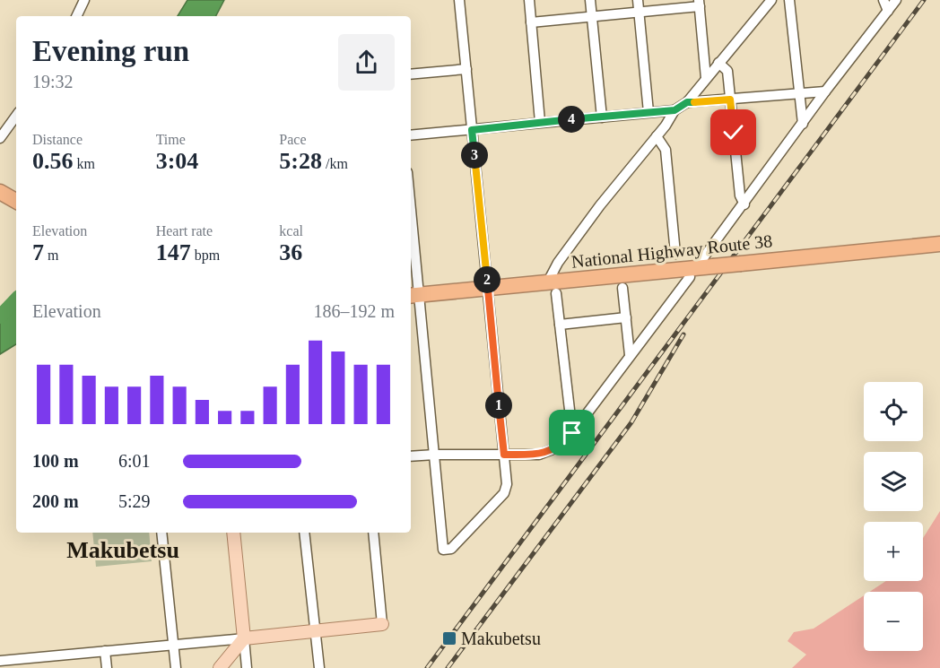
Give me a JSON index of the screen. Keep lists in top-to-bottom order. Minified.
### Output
{"streets":{"highway":["National Highway Route 38"]},"districts":["Makubetsu"],"places":{"transit":["Makubetsu"]},"page":{"heading":["Evening run","19:32"],"pins":["4","3","2","1"],"stats":[["Distance","0.56 km"],["Time","3:04"],["Pace","5:28 /km"],["Elevation","7 m"],["Heart rate","147 bpm"],["kcal","36"]],"chart":["Elevation","186–192 m"],"map_buttons":["+","−"],"list":[{"name":"100 m","note":"6:01"},{"name":"200 m","note":"5:29"}]}}
